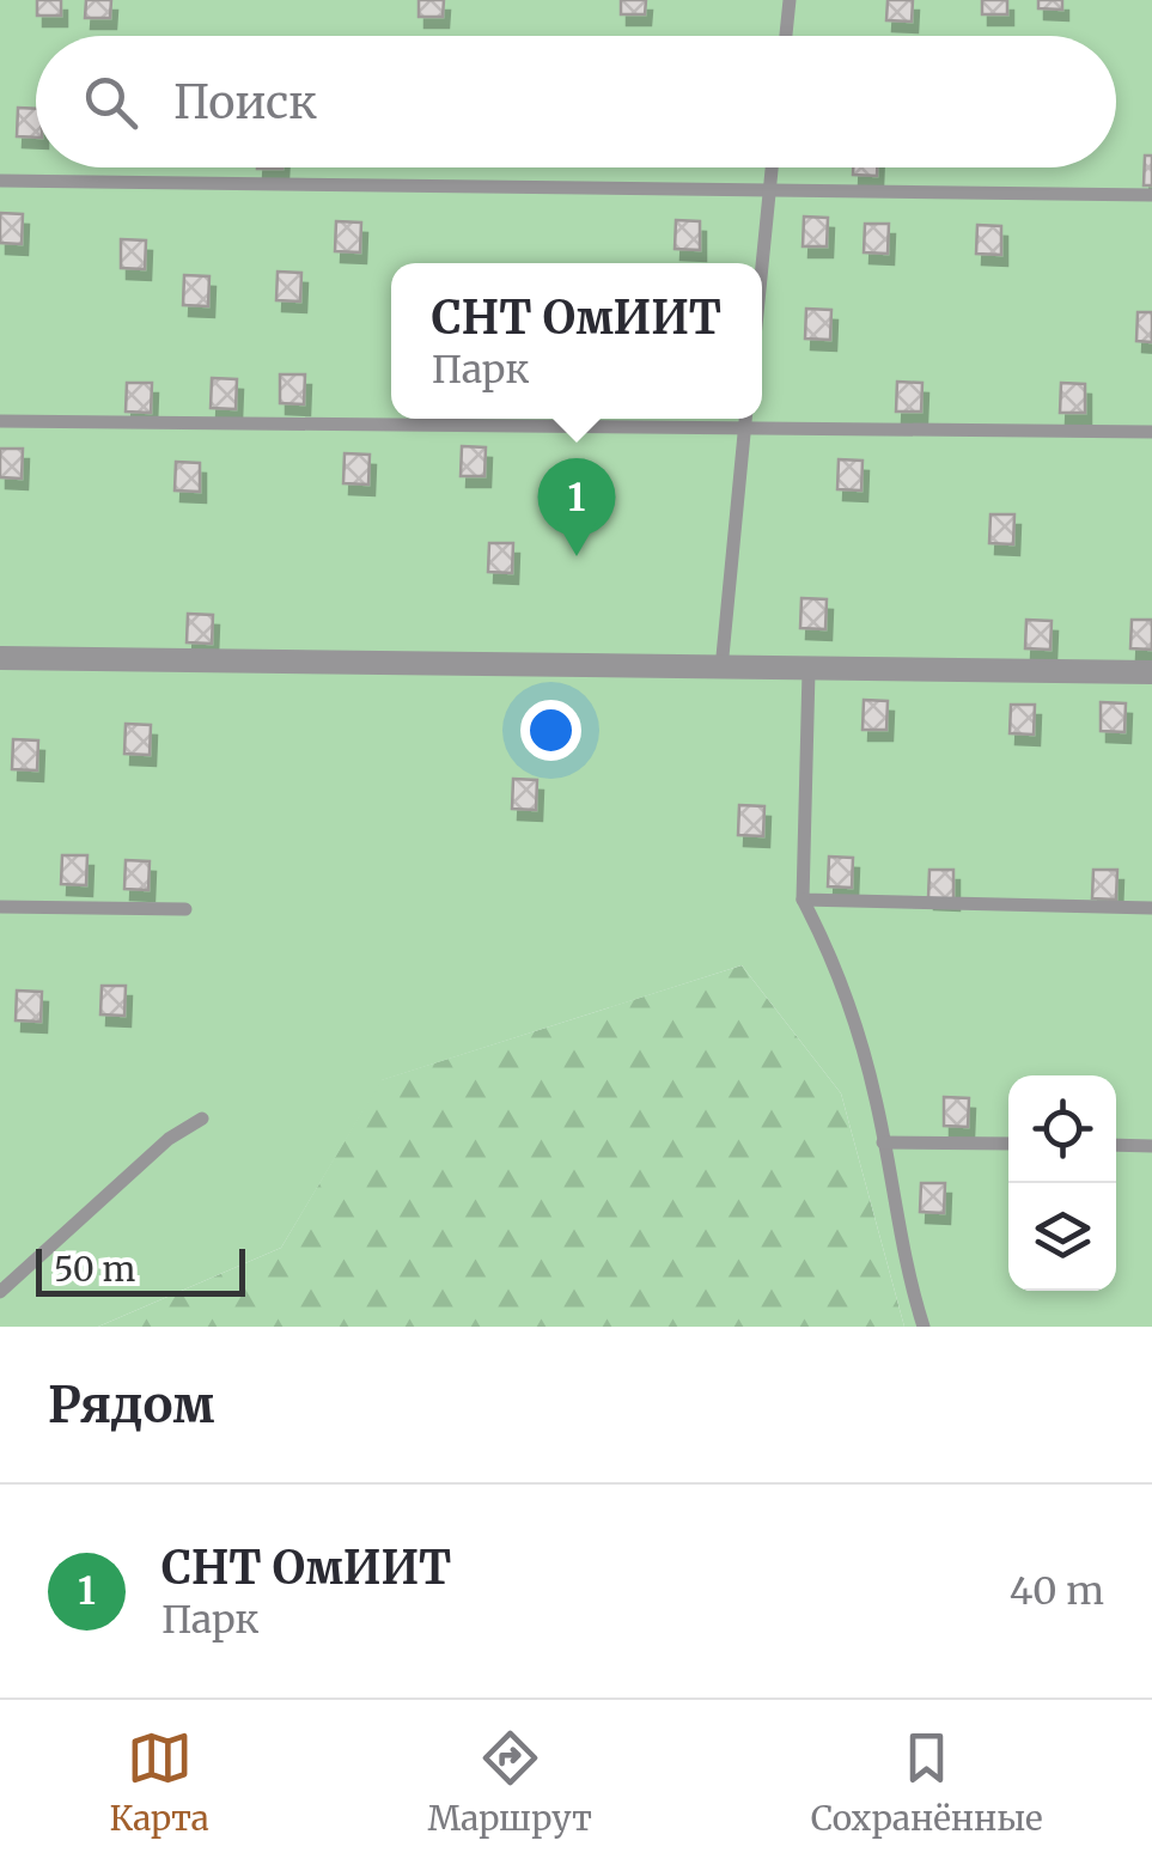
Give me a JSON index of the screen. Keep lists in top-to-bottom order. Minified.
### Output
{"scale_bar":"50 m","page":{"search":"Поиск","popup":["СНТ ОмИИТ","Парк"],"pins":"1","scale":"50 m","heading":"Рядом","list":[{"mark":"1","name":"СНТ ОмИИТ","note":"Парк","value":"40 m"}],"nav":["Карта","Маршрут","Сохранённые"]}}
